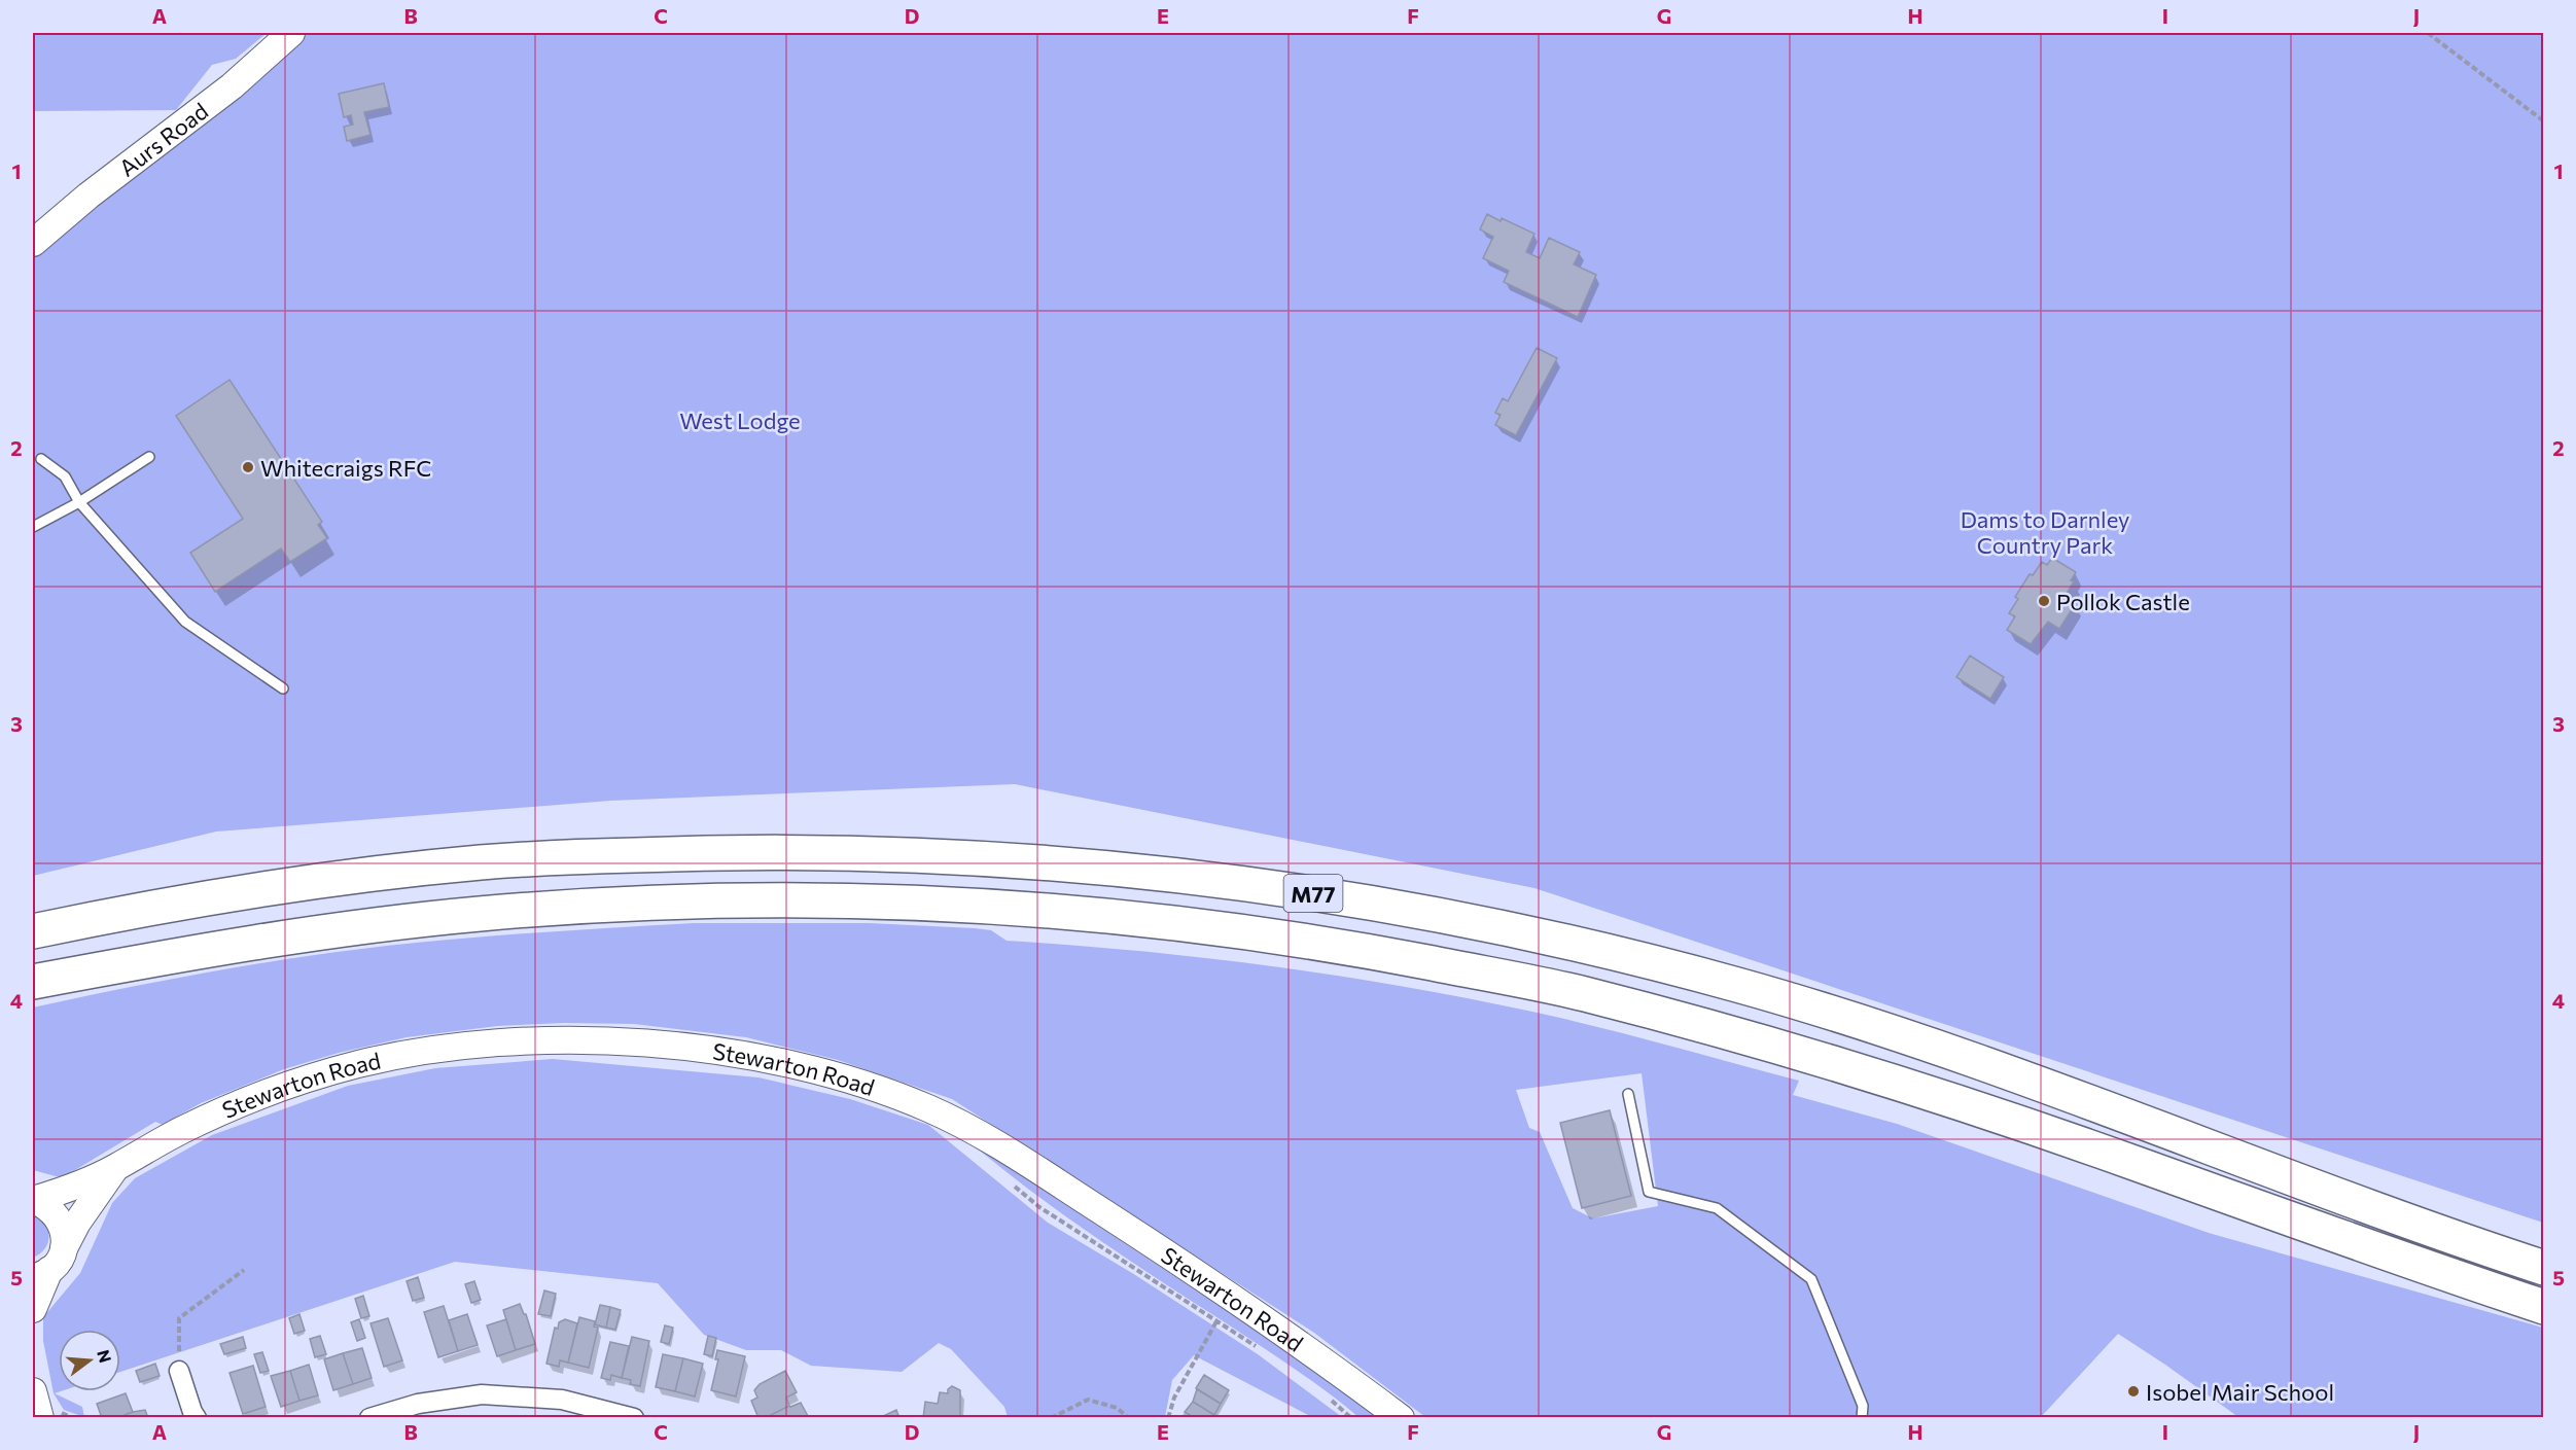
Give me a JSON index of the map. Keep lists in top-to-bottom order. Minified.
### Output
{"streets":{"highway":["M77"],"main road":["Aurs Road","Stewarton Road"]},"parks":["West Lodge","Dams to Darnley Country Park"],"places":["Whitecraigs RFC","Pollok Castle","Isobel Mair School"],"north":"right","grid":{"columns":["A","B","C","D","E","F","G","H","I","J"],"rows":["1","2","3","4","5"]}}
